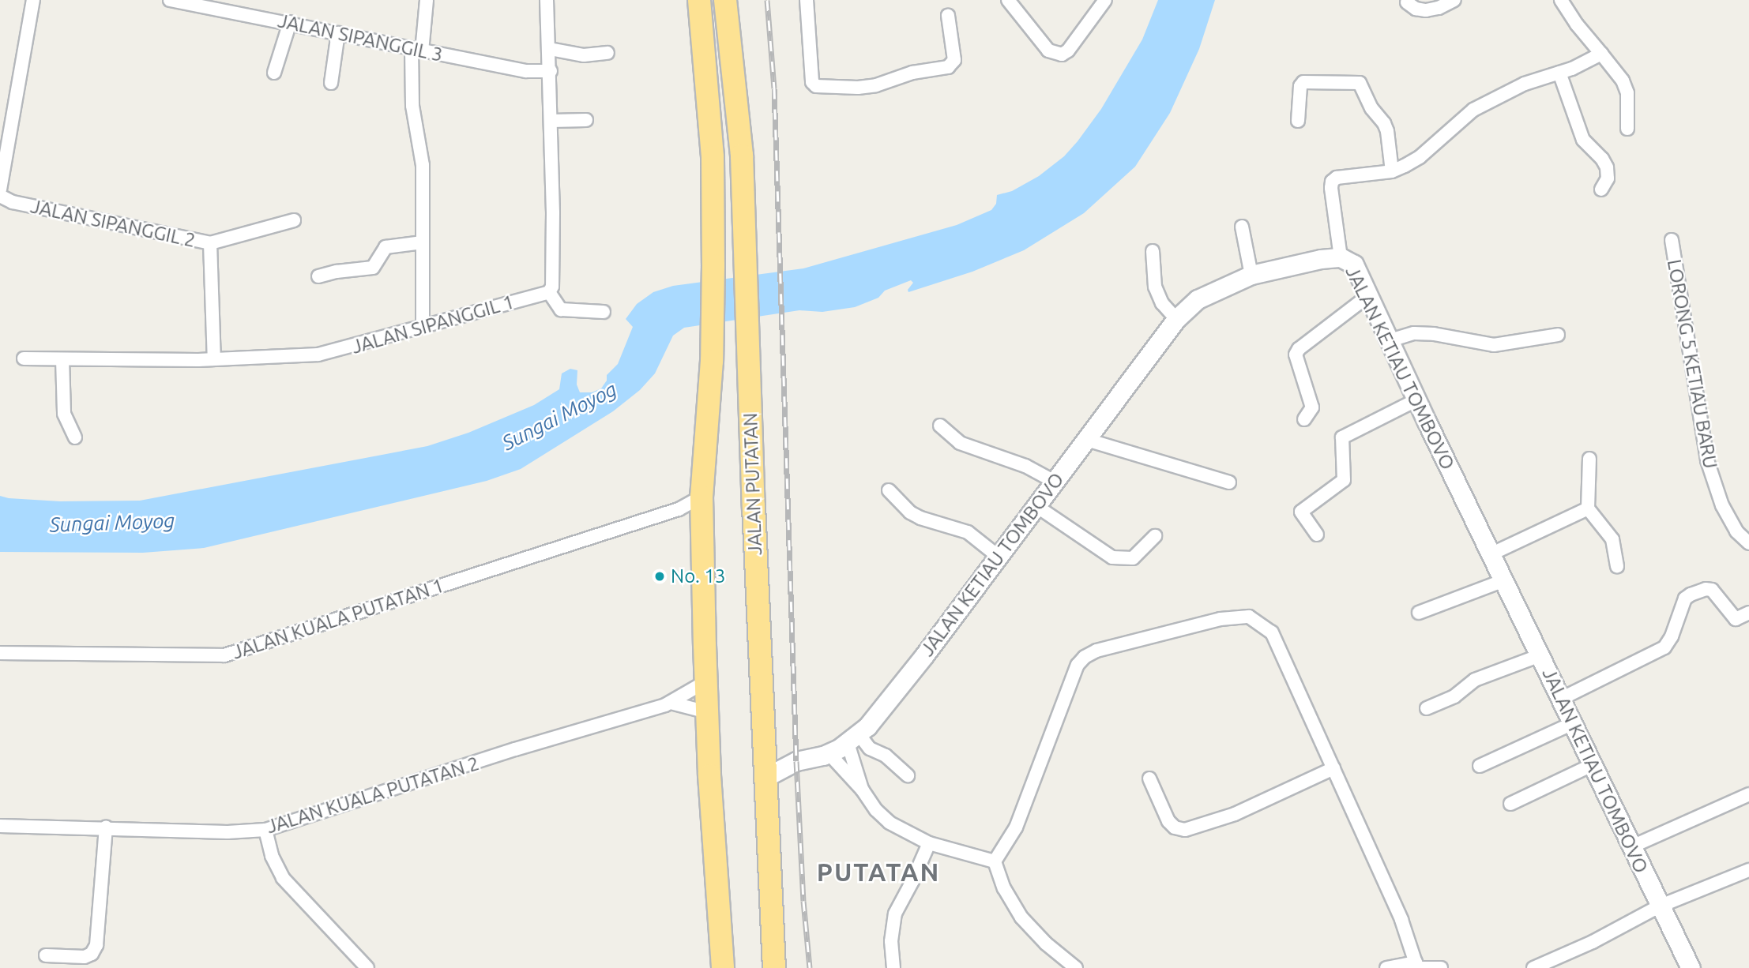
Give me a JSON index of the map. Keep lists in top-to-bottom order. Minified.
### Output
{"streets":{"highway":["JALAN PUTATAN"],"street":["JALAN SIPANGGIL 3","JALAN SIPANGGIL 2","JALAN SIPANGGIL 1","LORONG 5 KETIAU BARU","JALAN KETIAU TOMBOVO","JALAN KUALA PUTATAN 1","JALAN KUALA PUTATAN 2"]},"crossings":[["JALAN SIPANGGIL 2","JALAN SIPANGGIL 1"],["JALAN KETIAU TOMBOVO","JALAN PUTATAN"]],"districts":["PUTATAN"],"water":["Sungai Moyog"],"places":["No. 13"]}
